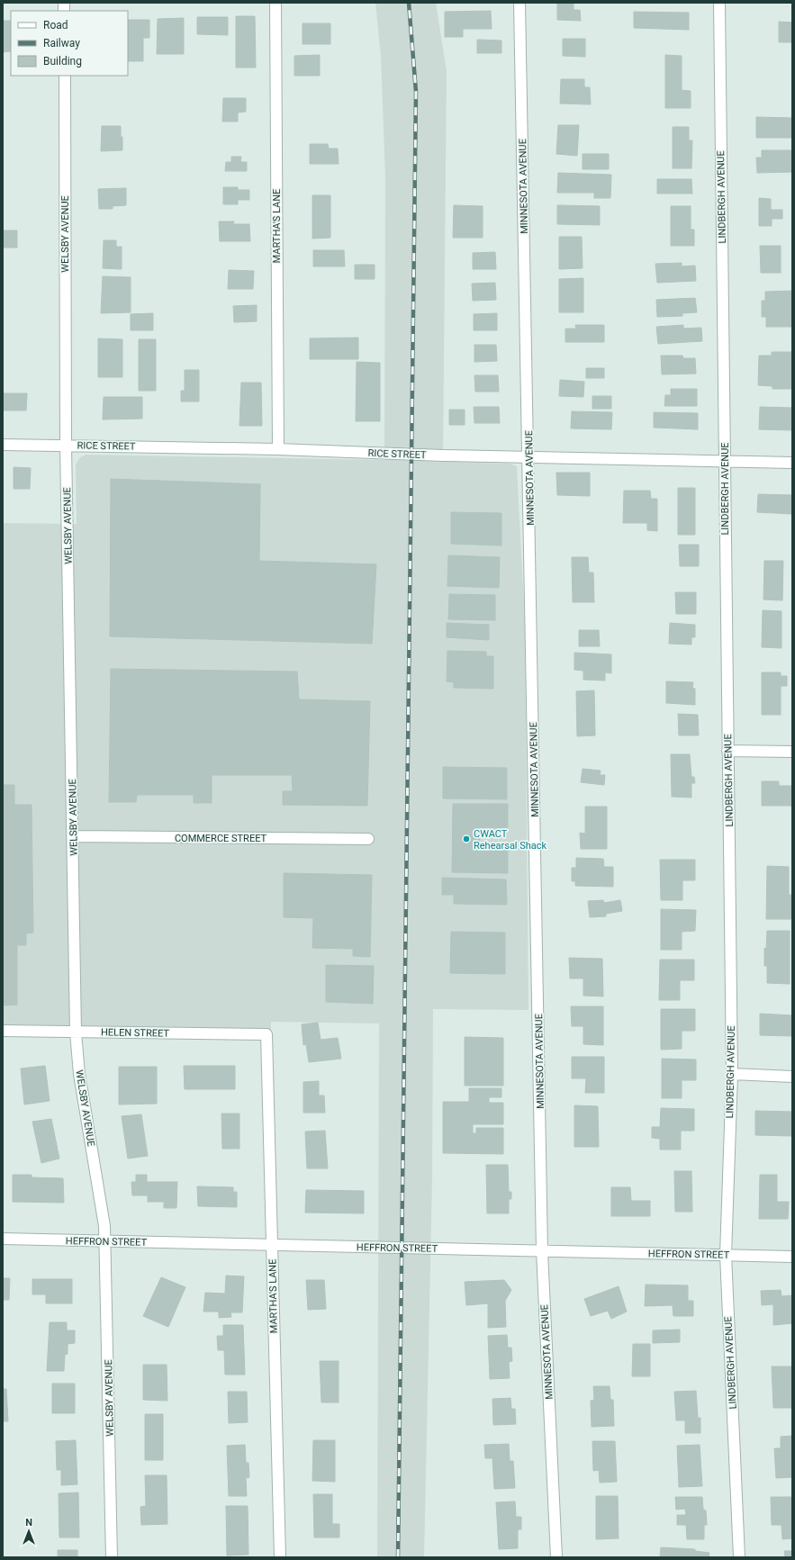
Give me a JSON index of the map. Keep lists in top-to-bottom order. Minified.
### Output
{"streets":{"street":["MINNESOTA AVENUE","LINDBERGH AVENUE","MARTHA'S LANE","WELSBY AVENUE","RICE STREET","COMMERCE STREET","HELEN STREET","HEFFRON STREET"]},"crossings":[["MINNESOTA AVENUE","RICE STREET"],["MINNESOTA AVENUE","HEFFRON STREET"],["LINDBERGH AVENUE","RICE STREET"],["LINDBERGH AVENUE","HEFFRON STREET"],["MARTHA'S LANE","RICE STREET"],["MARTHA'S LANE","HELEN STREET"],["MARTHA'S LANE","HEFFRON STREET"],["WELSBY AVENUE","RICE STREET"],["WELSBY AVENUE","COMMERCE STREET"],["WELSBY AVENUE","HELEN STREET"],["WELSBY AVENUE","HEFFRON STREET"]],"places":["CWACT Rehearsal Shack"],"legend":["Road","Railway","Building"],"north":"top"}
